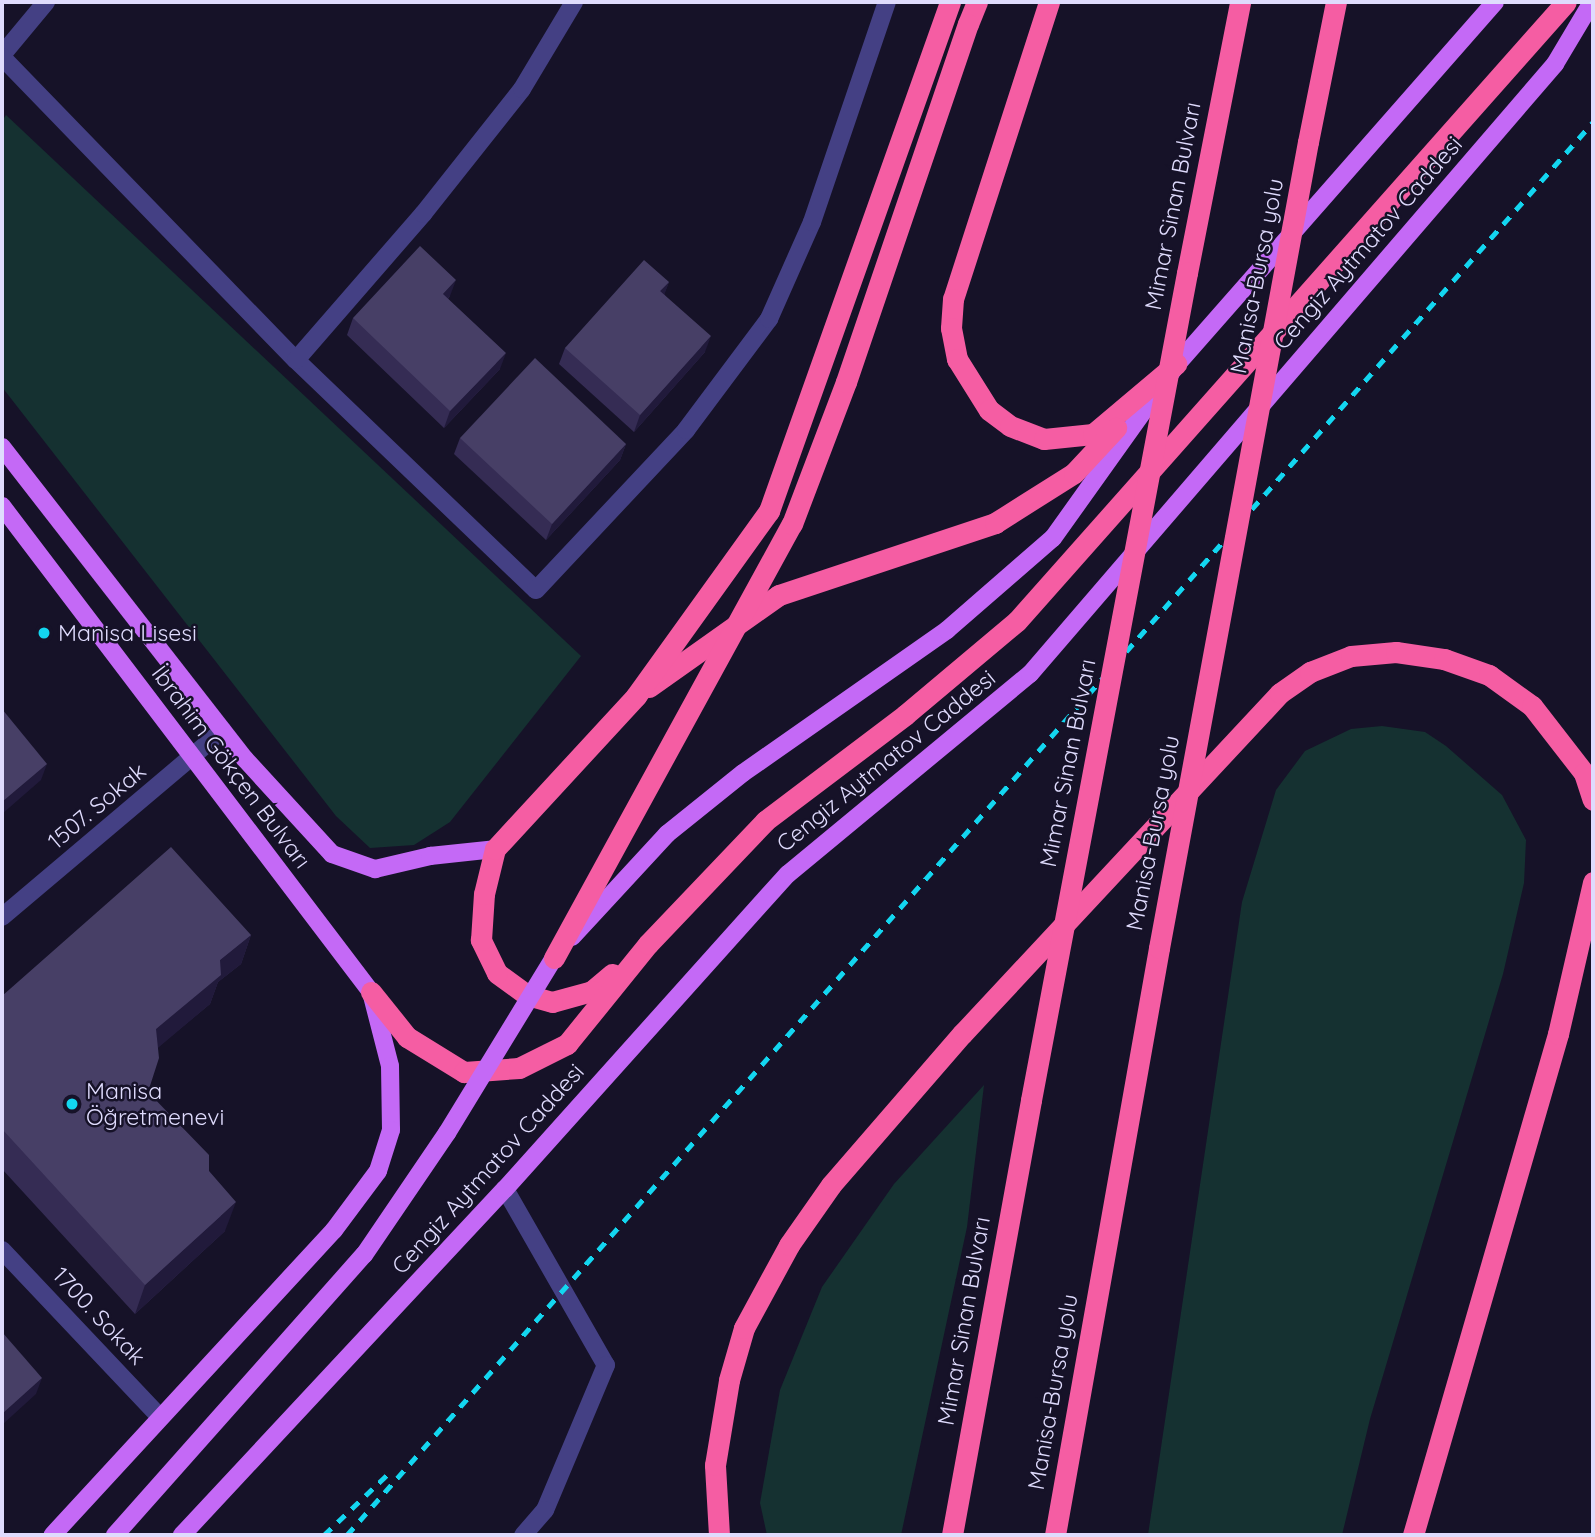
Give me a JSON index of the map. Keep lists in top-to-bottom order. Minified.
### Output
{"streets":{"highway":["Mimar Sinan Bulvarı","Manisa-Bursa yolu"],"main road":["Cengiz Aytmatov Caddesi","İbrahim Gökçen Bulvarı"],"street":["1507. Sokak","1700. Sokak"]},"crossings":[["İbrahim Gökçen Bulvarı","1507. Sokak"]],"places":["Manisa Lisesi","Manisa Öğretmenevi"]}
